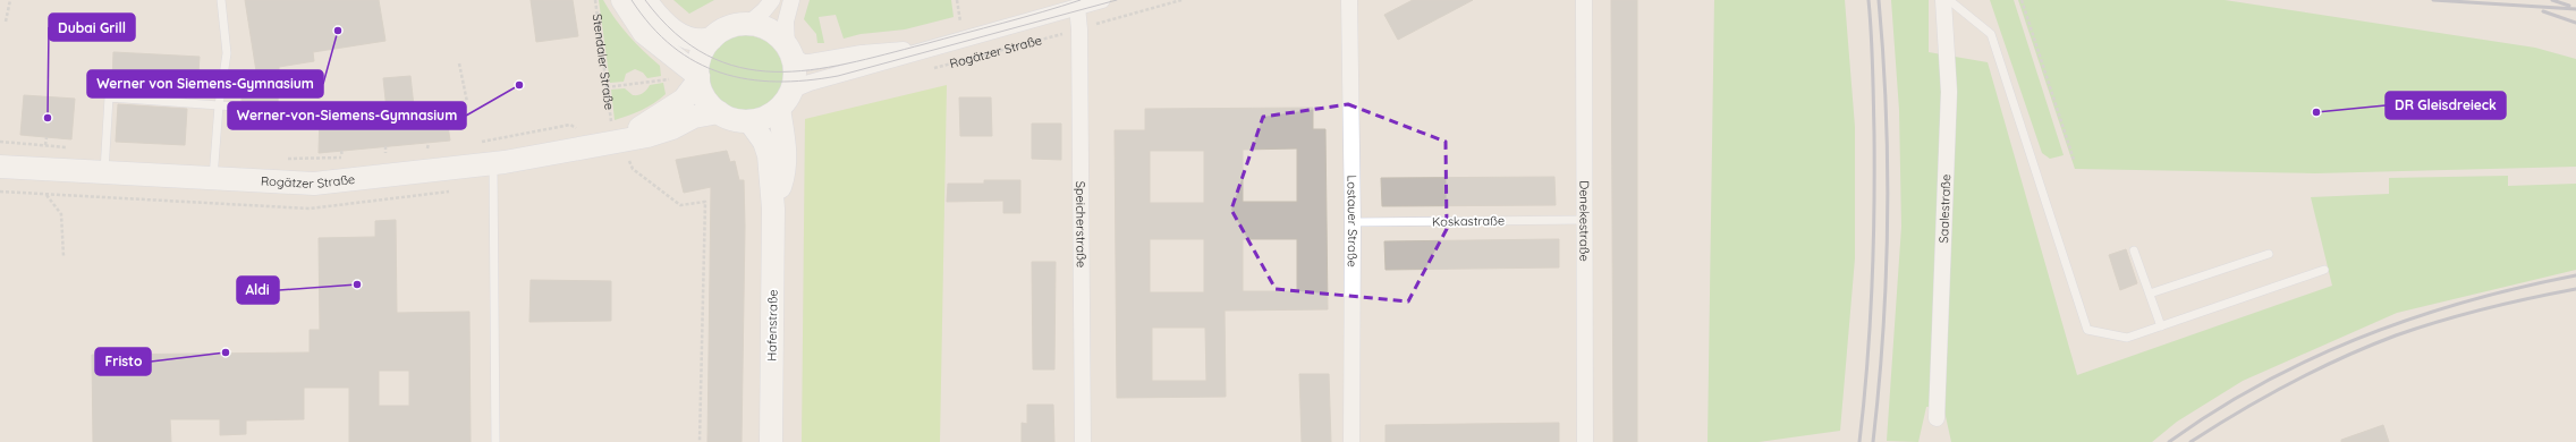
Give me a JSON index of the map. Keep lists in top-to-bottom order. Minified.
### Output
{"streets":{"street":["Rogätzer Straße","Saalestraße","Lostauer Straße","Denekestraße","Speicherstraße","Hafenstraße"],"lane":["Koskastraße"],"path":["Stendaler Straße"]},"crossings":[["Rogätzer Straße","Stendaler Straße"],["Rogätzer Straße","Speicherstraße"],["Rogätzer Straße","Hafenstraße"],["Lostauer Straße","Koskastraße"],["Koskastraße","Denekestraße"]],"places":["Werner von Siemens-Gymnasium","Werner-von-Siemens-Gymnasium","DR Gleisdreieck","Dubai Grill","Aldi","Fristo"]}
